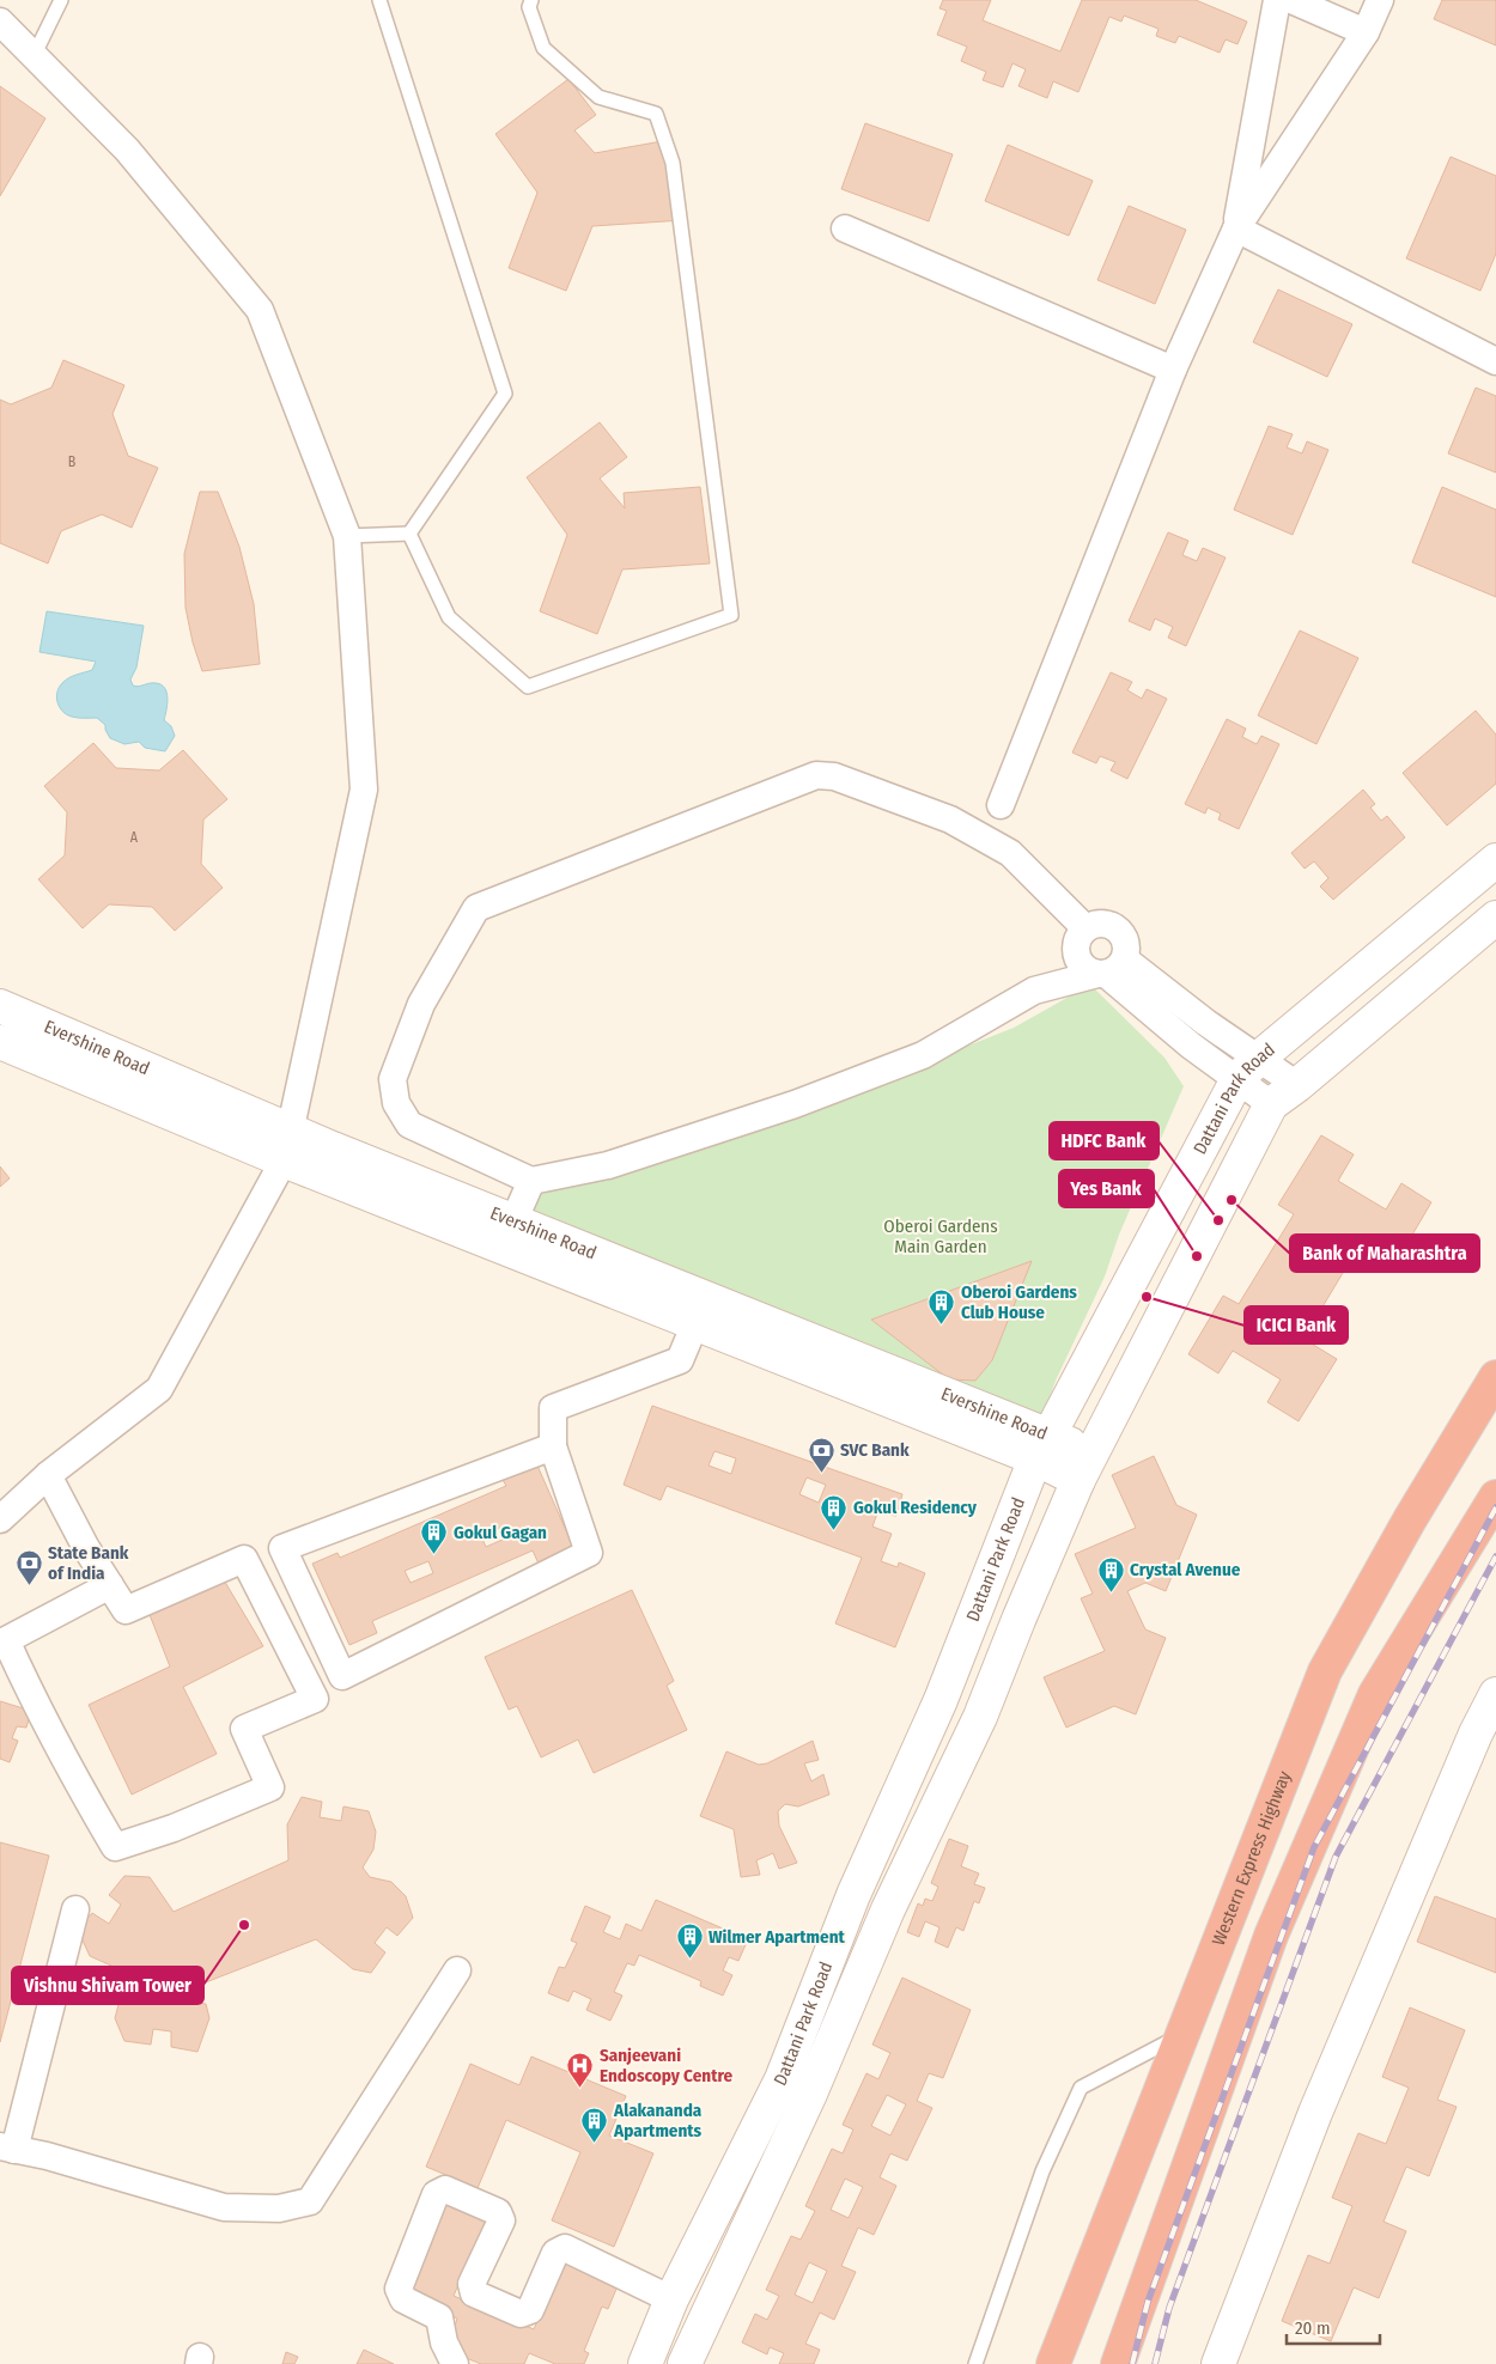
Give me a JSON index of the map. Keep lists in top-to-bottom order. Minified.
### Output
{"streets":{"highway":["Western Express Highway"],"street":["Evershine Road","Dattani Park Road"]},"crossings":[["Evershine Road","Dattani Park Road"]],"parks":["Oberoi Gardens Main Garden"],"places":{"other":["Bank of Maharashtra","HDFC Bank","Yes Bank","ICICI Bank","Vishnu Shivam Tower"],"building":["Oberoi Gardens Club House","Gokul Residency","Gokul Gagan","Crystal Avenue","Wilmer Apartment","Alakananda Apartments"],"bank":["SVC Bank","State Bank of India"],"hospital":["Sanjeevani Endoscopy Centre"]},"house_numbers":["B","A"],"scale_bar":"20 m"}
